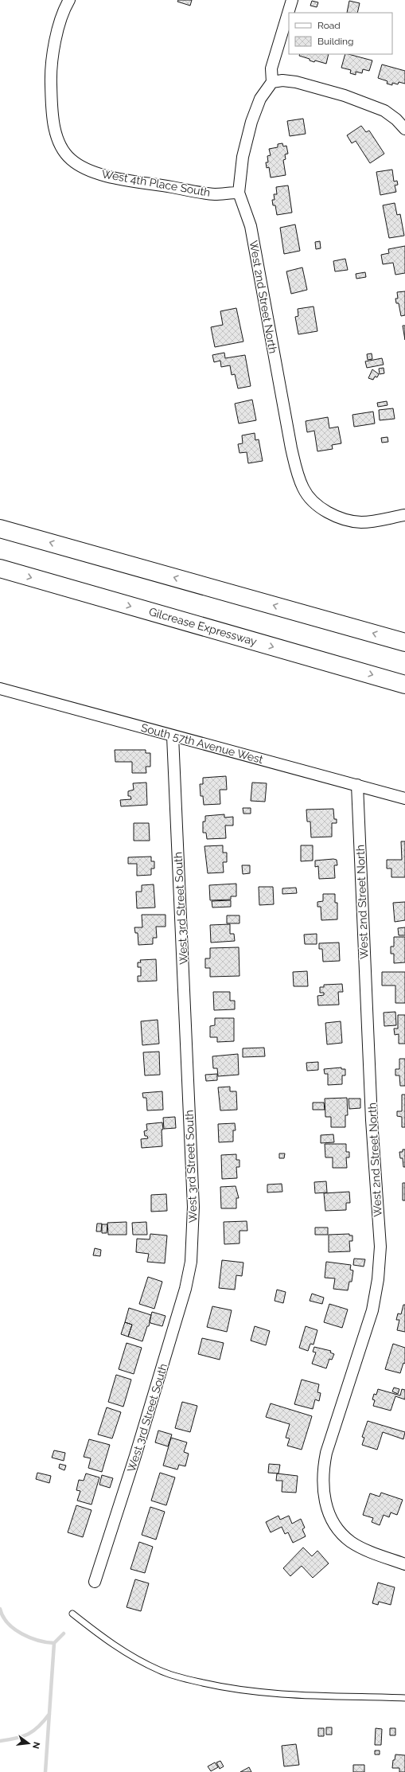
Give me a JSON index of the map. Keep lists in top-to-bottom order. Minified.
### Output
{"streets":{"highway":["Gilcrease Expressway"],"street":["West 4th Place South","West 2nd Street North","South 57th Avenue West","West 3rd Street South"]},"crossings":[["West 4th Place South","West 2nd Street North"],["West 2nd Street North","South 57th Avenue West"],["South 57th Avenue West","West 3rd Street South"]],"legend":["Road","Building"],"north":"right"}
